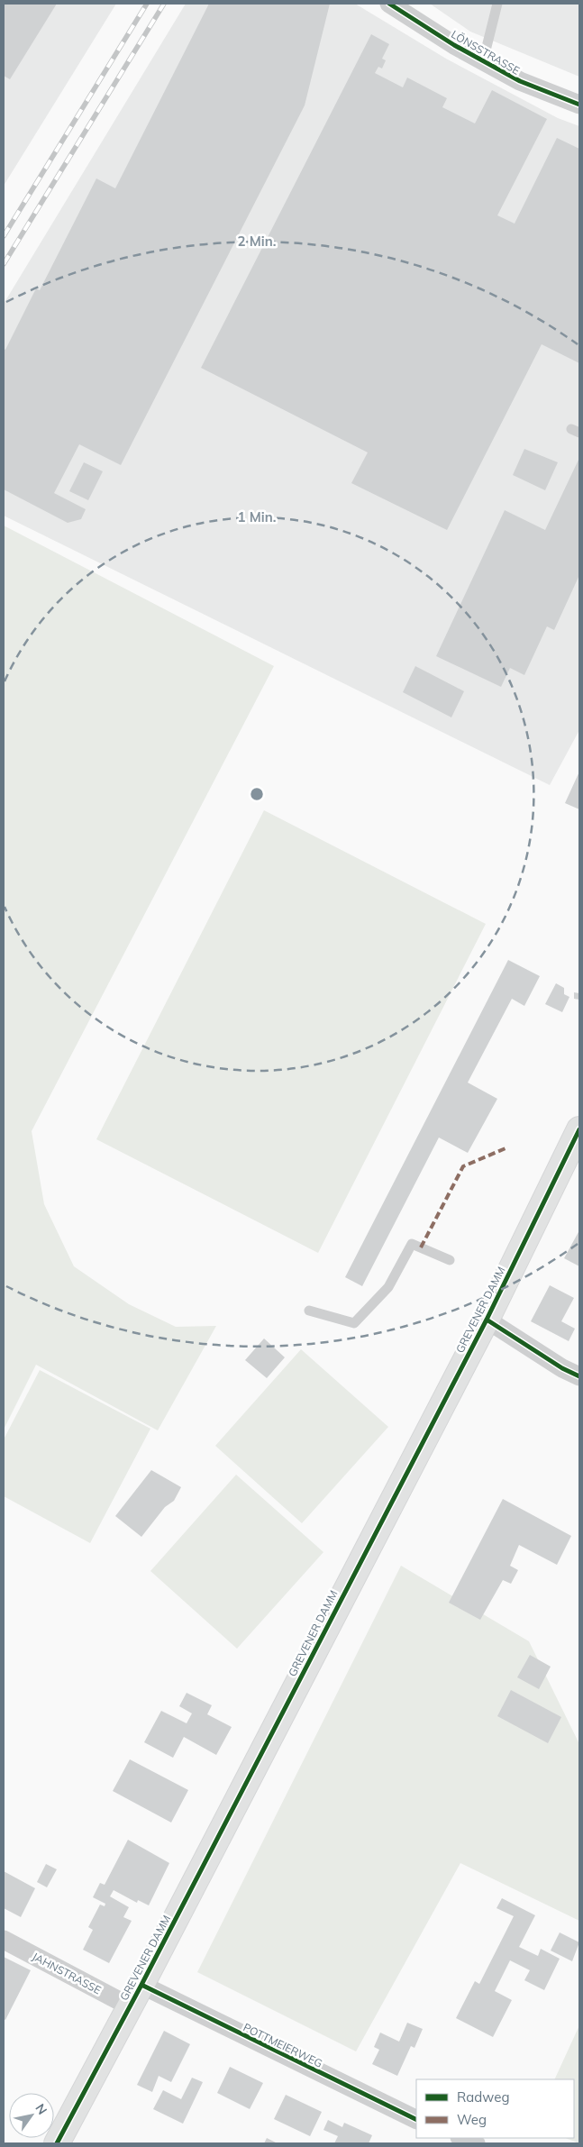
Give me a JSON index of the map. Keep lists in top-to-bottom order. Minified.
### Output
{"streets":{"main road":["GREVENER DAMM"],"street":["LÖNSSTRASSE","JAHNSTRASSE","POTTMEIERWEG"]},"crossings":[["GREVENER DAMM","JAHNSTRASSE"],["GREVENER DAMM","POTTMEIERWEG"]],"legend":["Radweg","Weg"],"north":"top right","rings":["2 Min.","1 Min."]}
